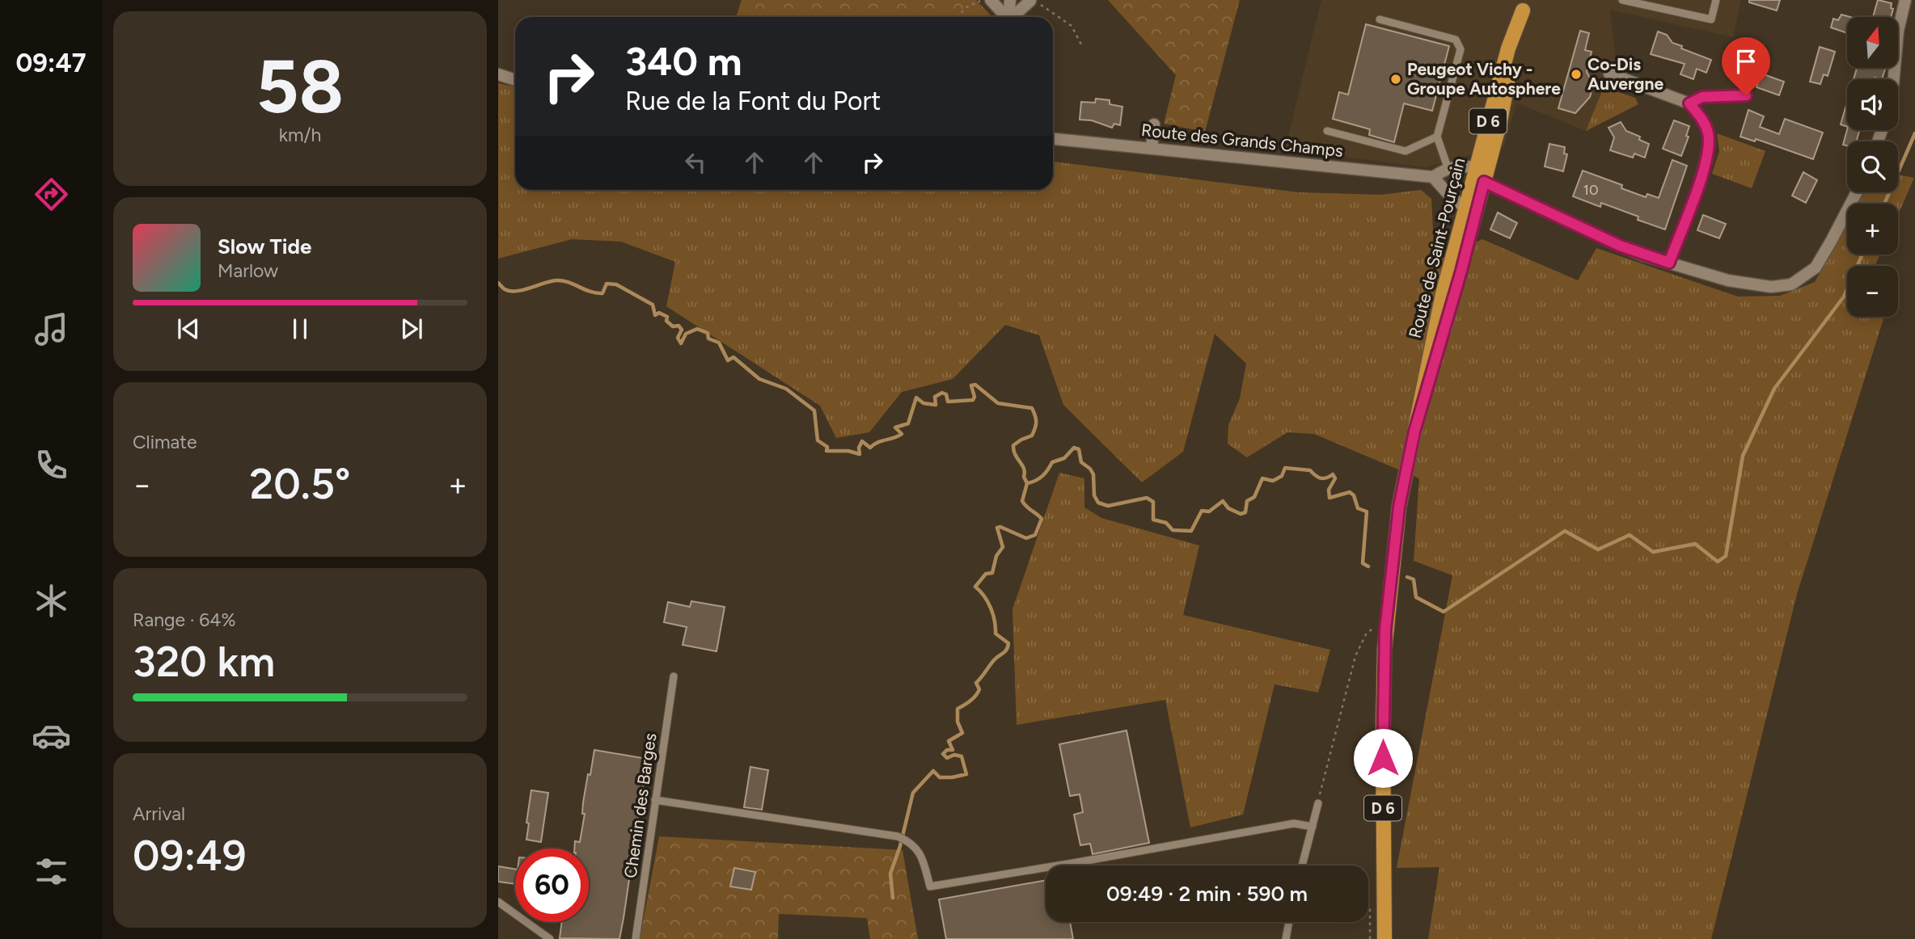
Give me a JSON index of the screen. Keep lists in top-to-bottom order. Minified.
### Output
{"streets":{"main road":["D 6","Route de Saint-Pourçain"],"street":["Route des Grands Champs"],"lane":["Chemin des Barges"]},"crossings":[["D 6","Route de Saint-Pourçain"]],"places":["Co-Dis Auvergne","Peugeot Vichy - Groupe Autosphere"],"house_numbers":["10"],"north":"top","page":{"tabs":"09:47","tile":[["58","km/h"],"Climate",["Range · 64%","320 km"],["Arrival","09:49"]],"map_buttons":["+","−"],"turn":["340 m","Rue de la Font du Port"],"song":["Slow Tide","Marlow"],"heat":["−","20.5°","+"],"limit":"60","trip":"09:49 · 2 min · 590 m"}}
